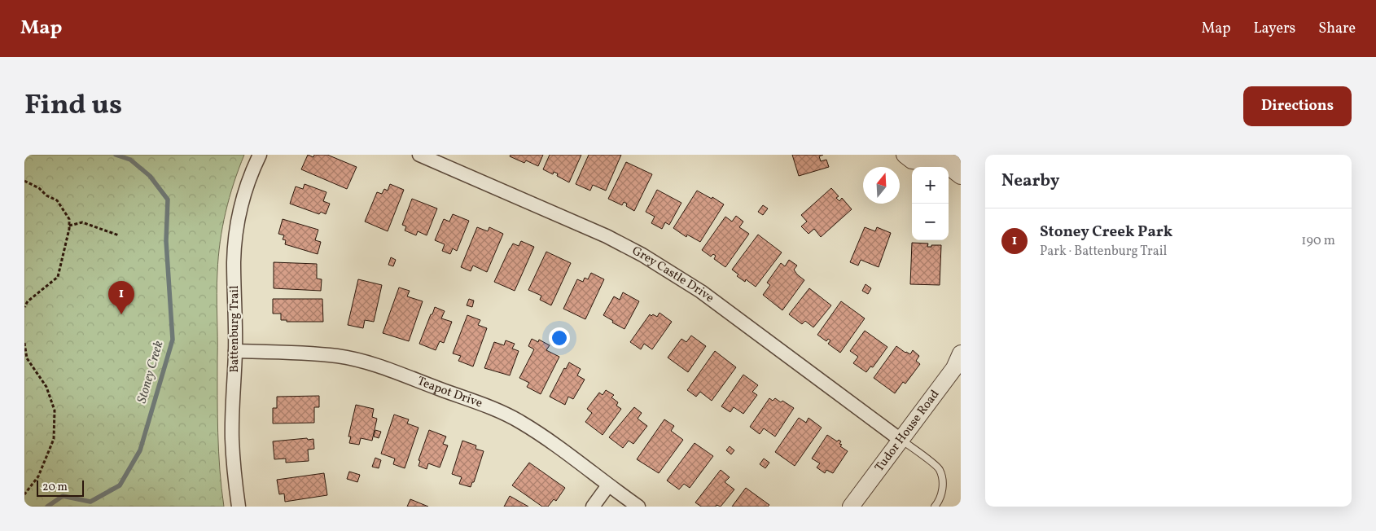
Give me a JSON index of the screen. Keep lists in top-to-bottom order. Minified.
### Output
{"streets":{"street":["Grey Castle Drive","Battenburg Trail","Teapot Drive","Tudor House Road"]},"crossings":[["Grey Castle Drive","Tudor House Road"],["Battenburg Trail","Teapot Drive"]],"water":["Stoney Creek"],"scale_bar":"20 m","north":"top","page":{"header":"Map","nav":["Map","Layers","Share"],"title":"Find us","buttons":"Directions","heading":"Nearby","map_buttons":["+","−"],"list":[{"mark":"1","name":"Stoney Creek Park","note":"Park · Battenburg Trail","value":"190 m"}],"pins":"1","scale":"20 m"}}
